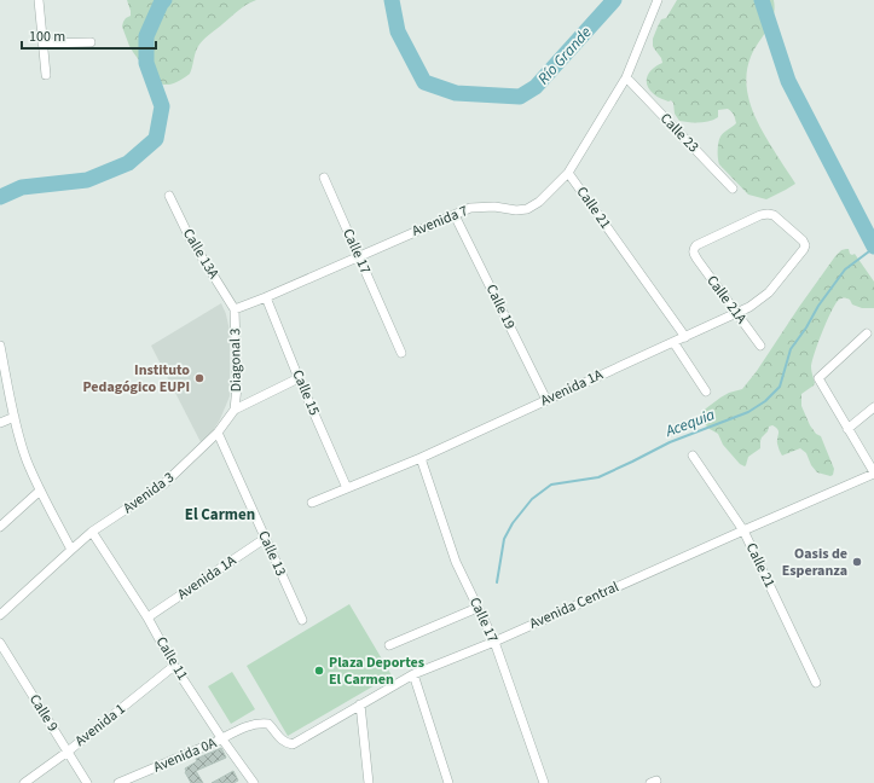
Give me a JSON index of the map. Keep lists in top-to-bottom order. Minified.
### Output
{"streets":{"street":["Calle 23","Calle 21","Avenida 7","Calle 17","Calle 13A","Calle 21A","Calle 19","Diagonal 3","Avenida 1A","Calle 15","Avenida 3","Calle 13","Avenida Central","Calle 11","Calle 9","Avenida 1","Avenida 0A"]},"crossings":[["Calle 23","Avenida 7"],["Calle 21","Avenida 7"],["Calle 21","Avenida 1A"],["Calle 21","Avenida Central"],["Avenida 7","Calle 17"],["Avenida 7","Calle 13A"],["Avenida 7","Calle 19"],["Avenida 7","Diagonal 3"],["Avenida 7","Calle 15"],["Calle 17","Avenida 1A"],["Calle 17","Avenida Central"],["Calle 13A","Diagonal 3"],["Calle 21A","Avenida 1A"],["Calle 19","Avenida 1A"],["Diagonal 3","Avenida 3"],["Avenida 1A","Calle 15"],["Avenida 1A","Calle 13"],["Avenida 1A","Calle 11"],["Calle 15","Avenida 3"],["Avenida 3","Calle 13"],["Avenida 3","Calle 11"],["Avenida Central","Avenida 0A"],["Calle 11","Avenida 1"],["Calle 11","Avenida 0A"],["Calle 9","Avenida 1"]],"districts":["El Carmen"],"water":["Río Grande","Acequia"],"places":["Instituto Pedagógico EUPI","Oasis de Esperanza","Plaza Deportes El Carmen"],"scale_bar":"100 m"}
